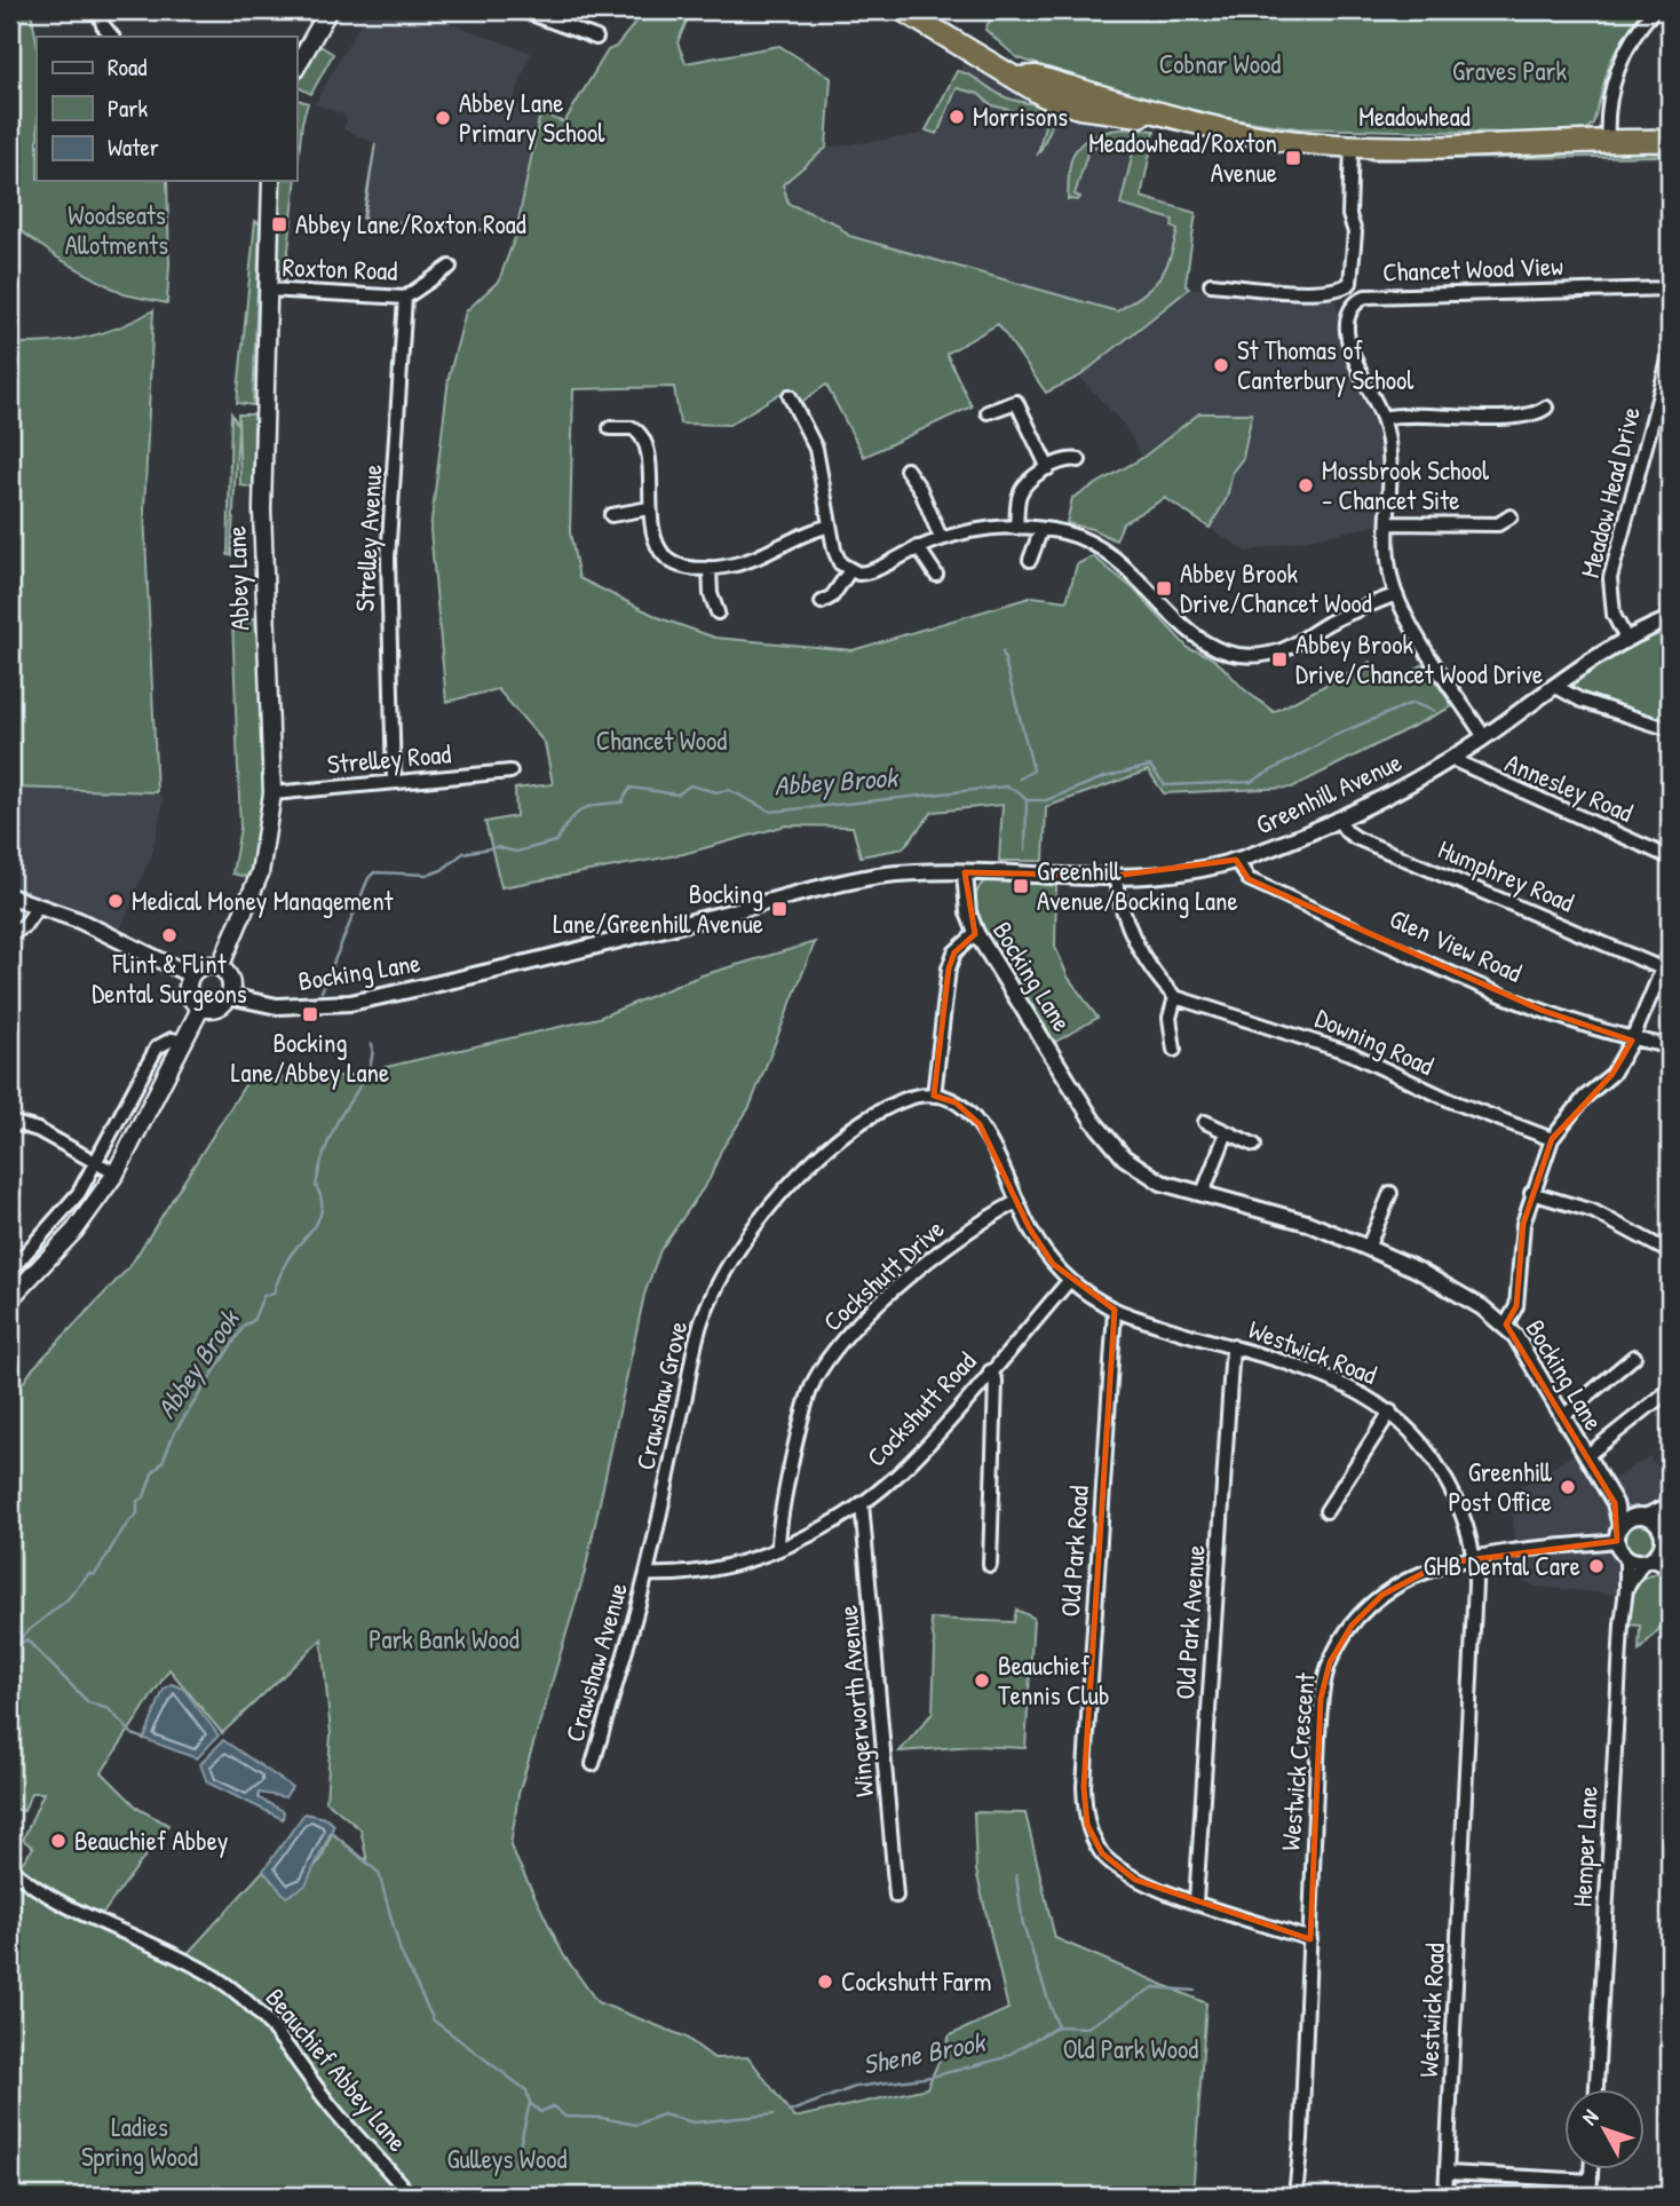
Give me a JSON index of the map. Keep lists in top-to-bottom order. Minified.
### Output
{"streets":{"highway":["Meadowhead"],"main road":["Abbey Lane"],"street":["Roxton Road","Chancet Wood View","Meadow Head Drive","Strelley Avenue","Strelley Road","Annesley Road","Greenhill Avenue","Humphrey Road","Glen View Road","Bocking Lane","Downing Road","Cockshutt Drive","Westwick Road","Crawshaw Grove","Cockshutt Road","Old Park Road","Old Park Avenue","Crawshaw Avenue","Wingerworth Avenue","Westwick Crescent","Hemper Lane","Beauchief Abbey Lane"]},"crossings":[["Roxton Road","Strelley Avenue"],["Roxton Road","Abbey Lane"],["Meadow Head Drive","Greenhill Avenue"],["Strelley Avenue","Strelley Road"],["Abbey Lane","Strelley Road"],["Abbey Lane","Bocking Lane"],["Annesley Road","Greenhill Avenue"],["Greenhill Avenue","Humphrey Road"],["Greenhill Avenue","Glen View Road"],["Greenhill Avenue","Bocking Lane"],["Bocking Lane","Westwick Crescent"],["Bocking Lane","Hemper Lane"],["Cockshutt Drive","Westwick Road"],["Cockshutt Drive","Cockshutt Road"],["Westwick Road","Crawshaw Grove"],["Westwick Road","Cockshutt Road"],["Westwick Road","Old Park Road"],["Westwick Road","Old Park Avenue"],["Westwick Road","Westwick Crescent"],["Crawshaw Grove","Cockshutt Road"],["Crawshaw Grove","Crawshaw Avenue"],["Cockshutt Road","Crawshaw Avenue"],["Cockshutt Road","Wingerworth Avenue"],["Old Park Road","Old Park Avenue"],["Old Park Road","Westwick Crescent"],["Westwick Crescent","Hemper Lane"]],"water":["Abbey Brook","Shene Brook"],"parks":["Cobnar Wood","Graves Park","Woodseats Allotments","Chancet Wood","Park Bank Wood","Old Park Wood","Ladies Spring Wood","Gulleys Wood"],"places":{"other":["Morrisons","Abbey Lane Primary School","St Thomas of Canterbury School","Mossbrook School - Chancet Site","Medical Money Management","Flint & Flint Dental Surgeons","Greenhill Post Office","GHB Dental Care","Beauchief Tennis Club","Beauchief Abbey","Cockshutt Farm"],"transit":["Meadowhead/Roxton Avenue","Abbey Lane/Roxton Road","Abbey Brook Drive/Chancet Wood","Abbey Brook Drive/Chancet Wood Drive","Greenhill Avenue/Bocking Lane","Bocking Lane/Greenhill Avenue","Bocking Lane/Abbey Lane"]},"legend":["Road","Park","Water"],"north":"top left"}
